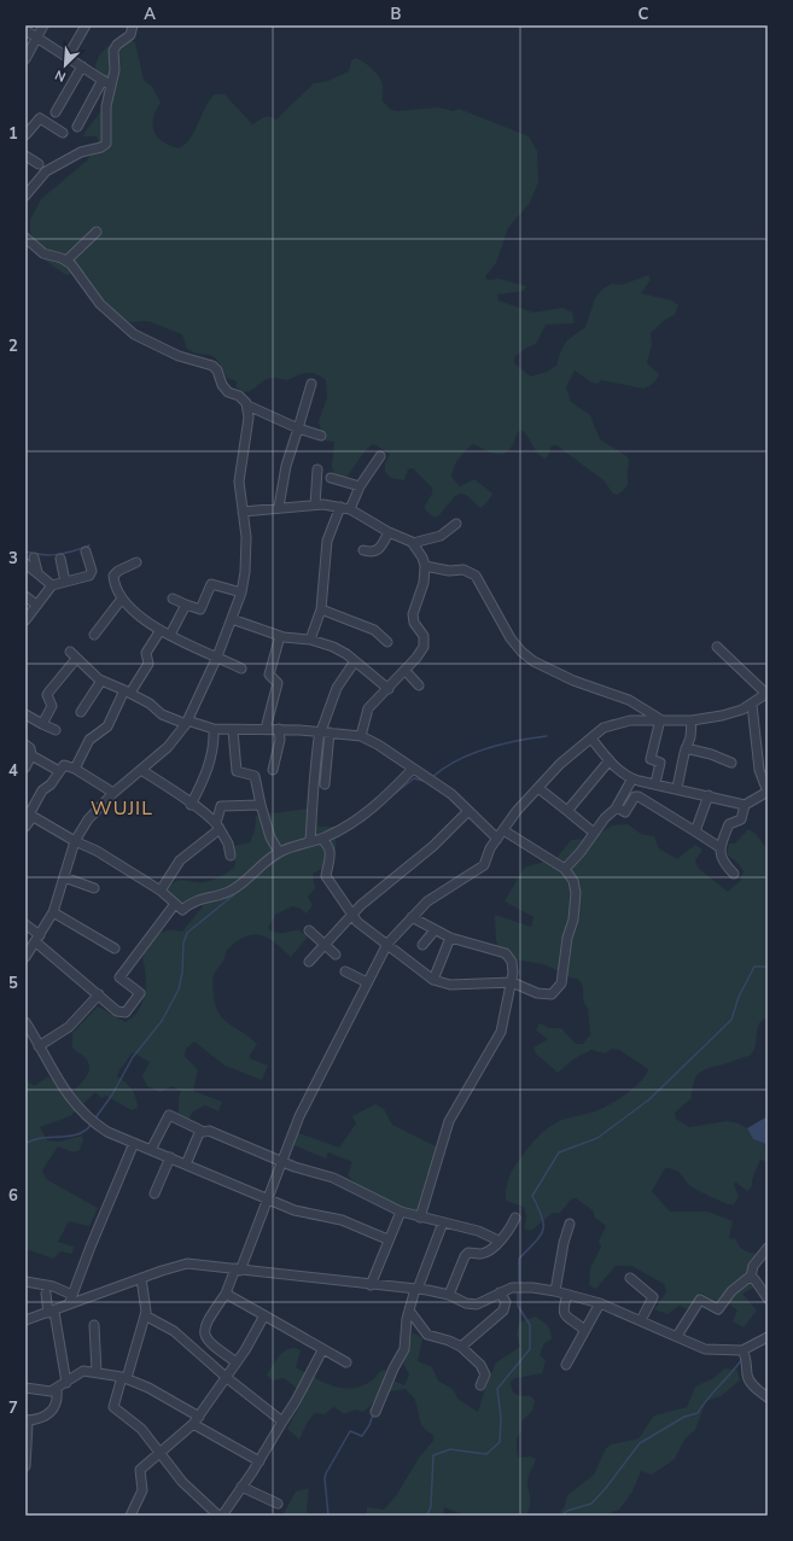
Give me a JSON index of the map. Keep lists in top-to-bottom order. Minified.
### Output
{"districts":["WUJIL"],"north":"bottom left","grid":{"columns":["A","B","C"],"rows":["1","2","3","4","5","6","7"]}}
